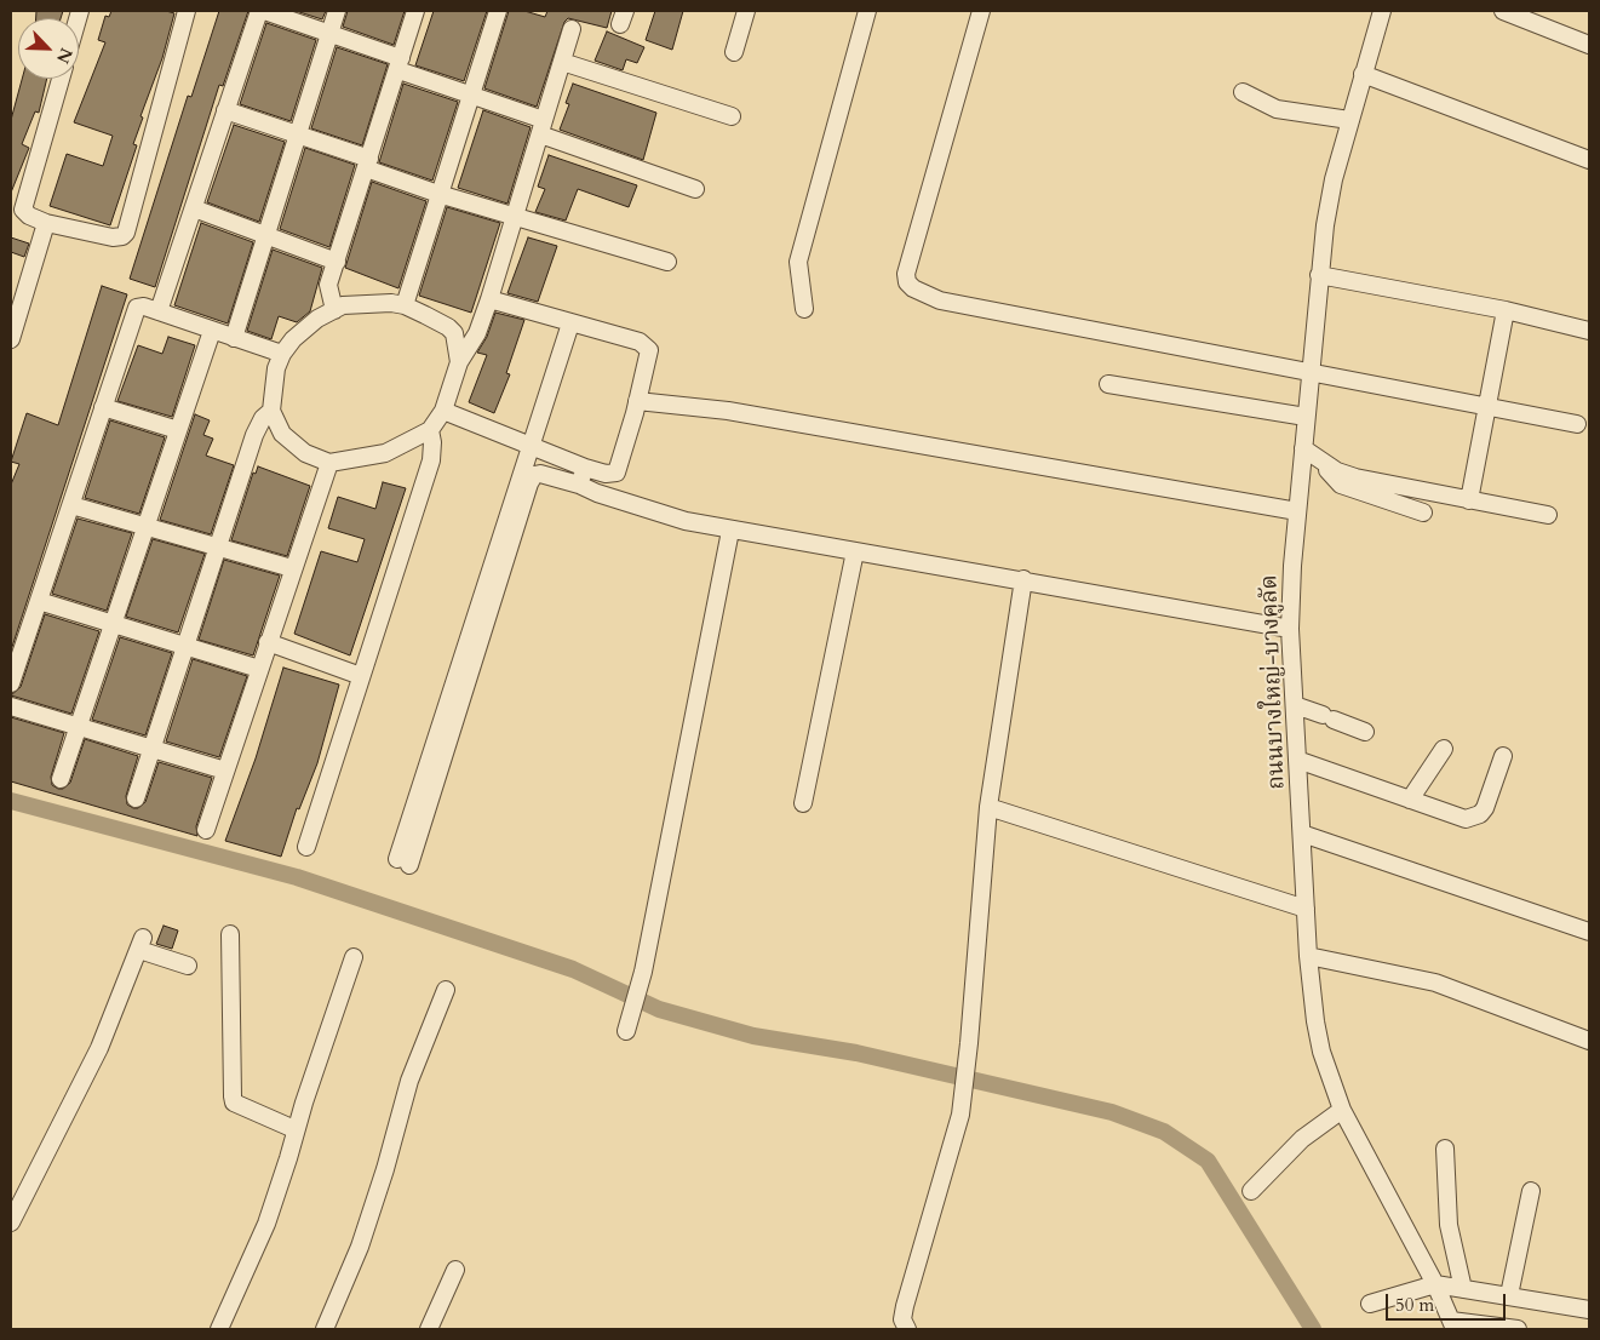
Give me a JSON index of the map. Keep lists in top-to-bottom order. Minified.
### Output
{"streets":{"street":["ถนนบางใหญ่-บางคูลัด"]},"scale_bar":"50 m","north":"bottom right"}
